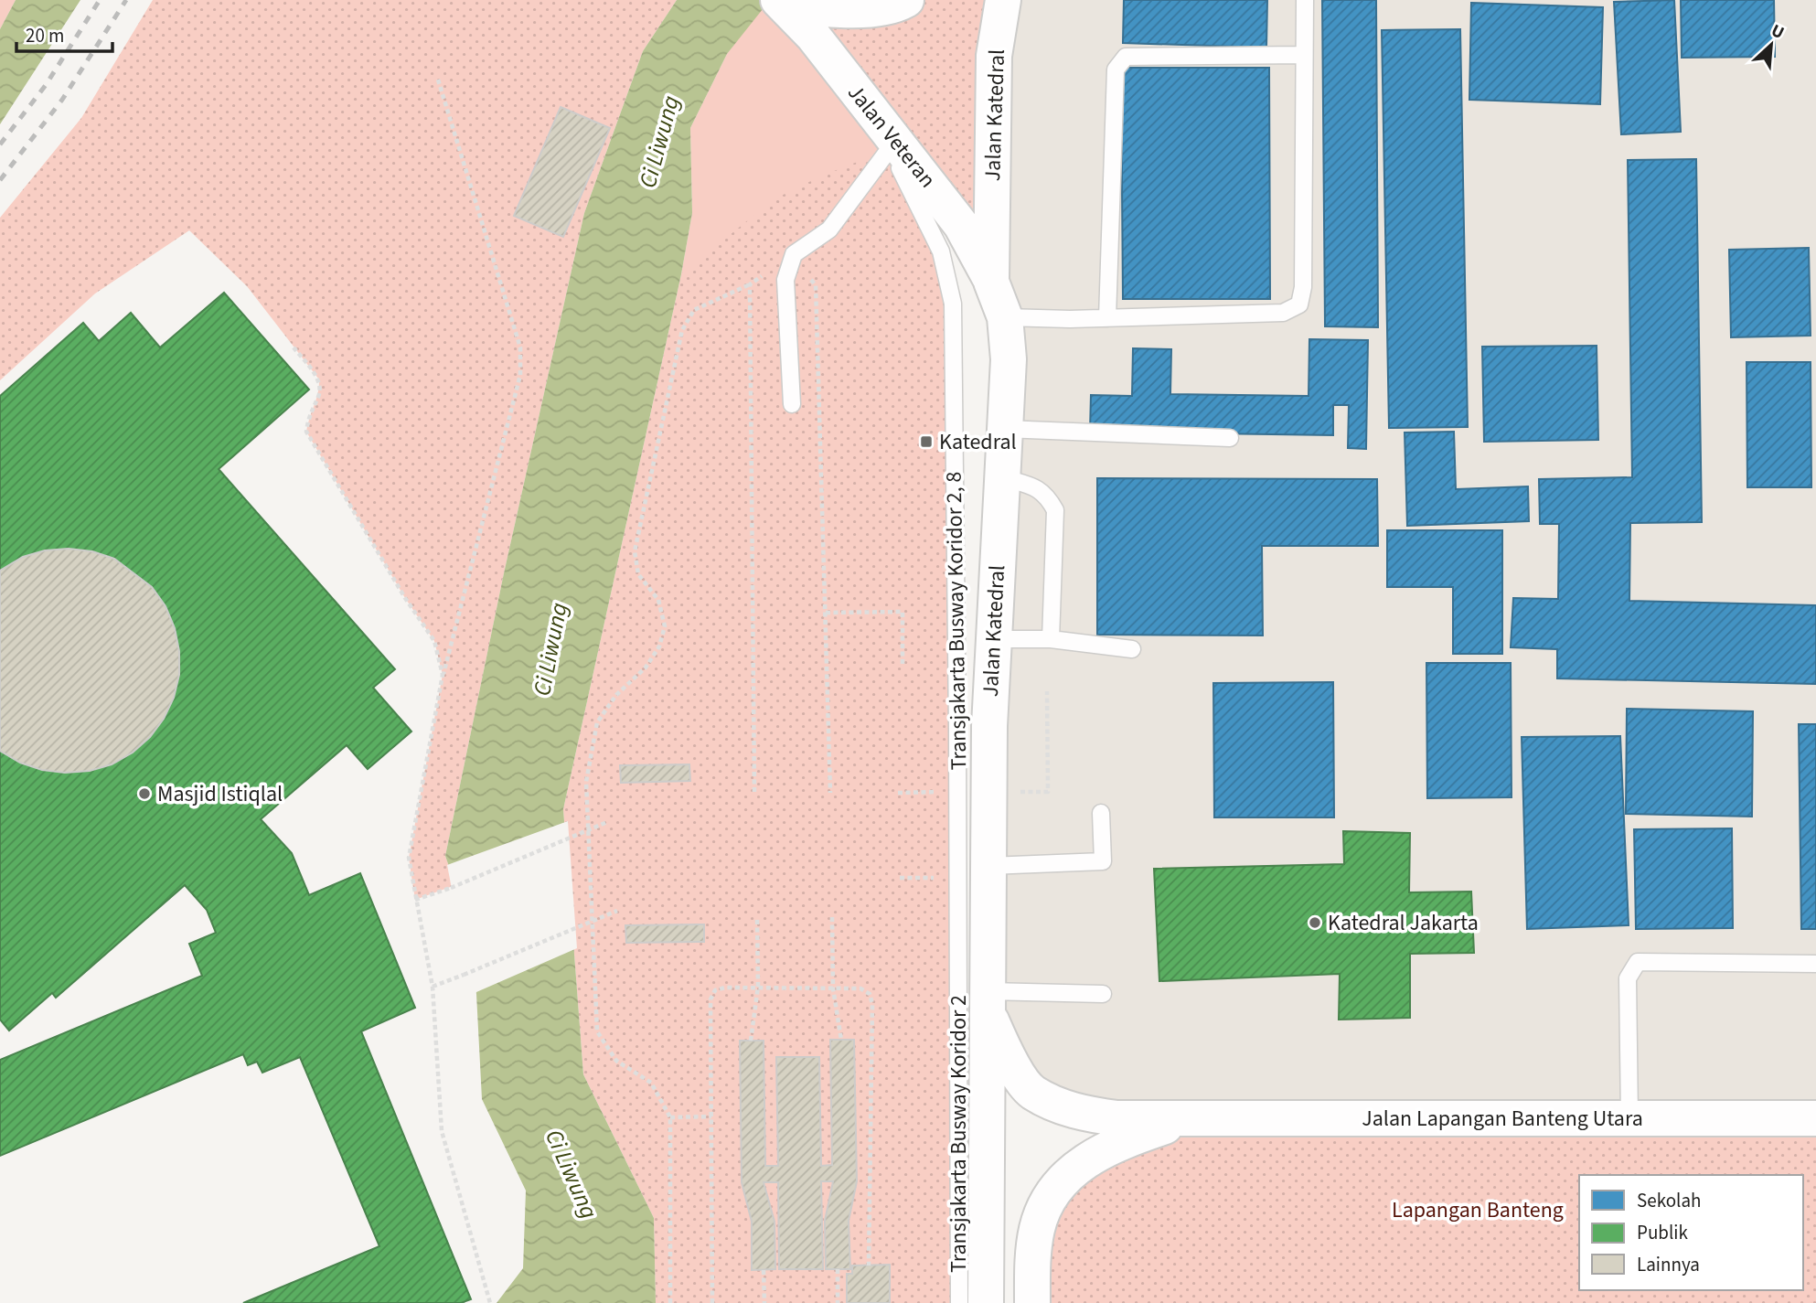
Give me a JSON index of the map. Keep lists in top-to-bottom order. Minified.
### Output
{"streets":{"main road":["Jalan Katedral","Jalan Veteran","Jalan Lapangan Banteng Utara"],"lane":["Transjakarta Busway Koridor 2, 8","Transjakarta Busway Koridor 2"]},"crossings":[["Jalan Katedral","Jalan Veteran"],["Jalan Katedral","Jalan Lapangan Banteng Utara"],["Jalan Veteran","Transjakarta Busway Koridor 2, 8"],["Transjakarta Busway Koridor 2, 8","Transjakarta Busway Koridor 2"]],"water":["Ci Liwung"],"parks":["Lapangan Banteng"],"places":{"transit":["Katedral"],"other":["Masjid Istiqlal","Katedral Jakarta"]},"legend":["Sekolah","Publik","Lainnya"],"scale_bar":"20 m","north":"top right"}
